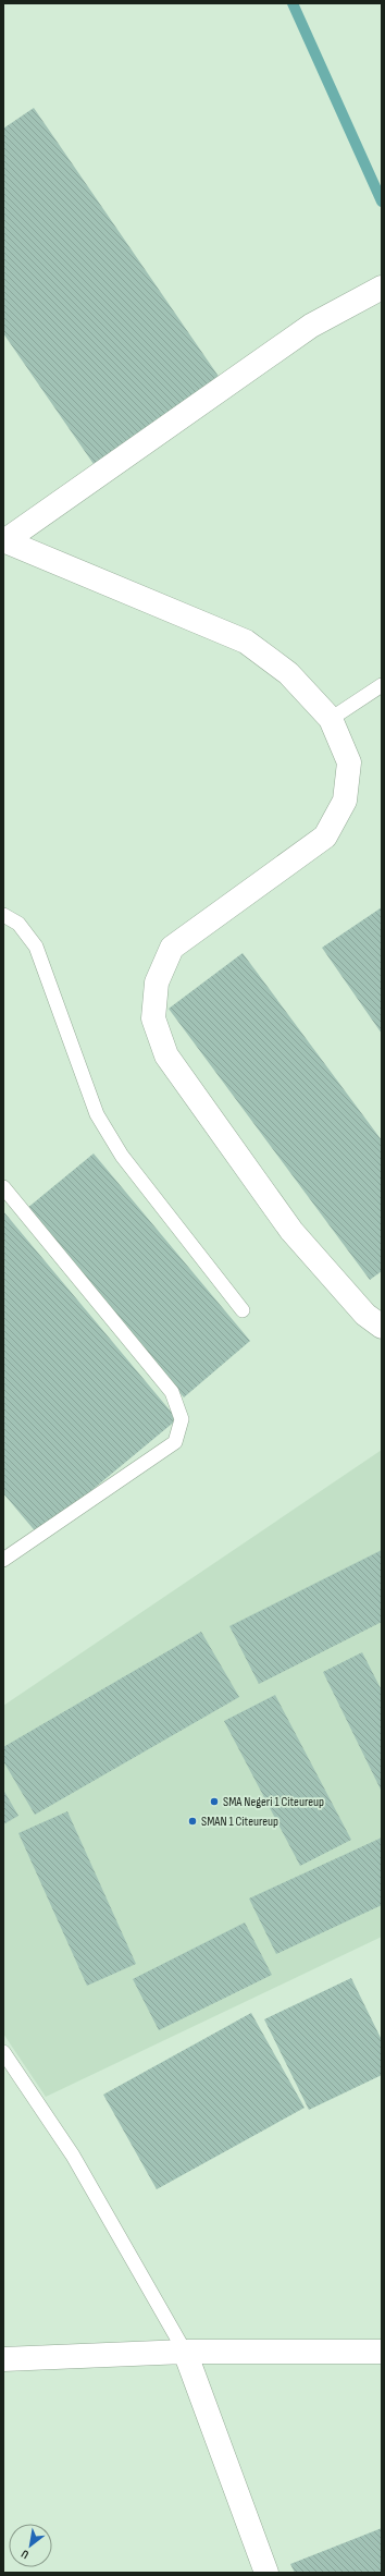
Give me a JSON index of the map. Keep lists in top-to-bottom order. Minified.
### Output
{"places":["SMA Negeri 1 Citeureup","SMAN 1 Citeureup"],"north":"bottom left"}
